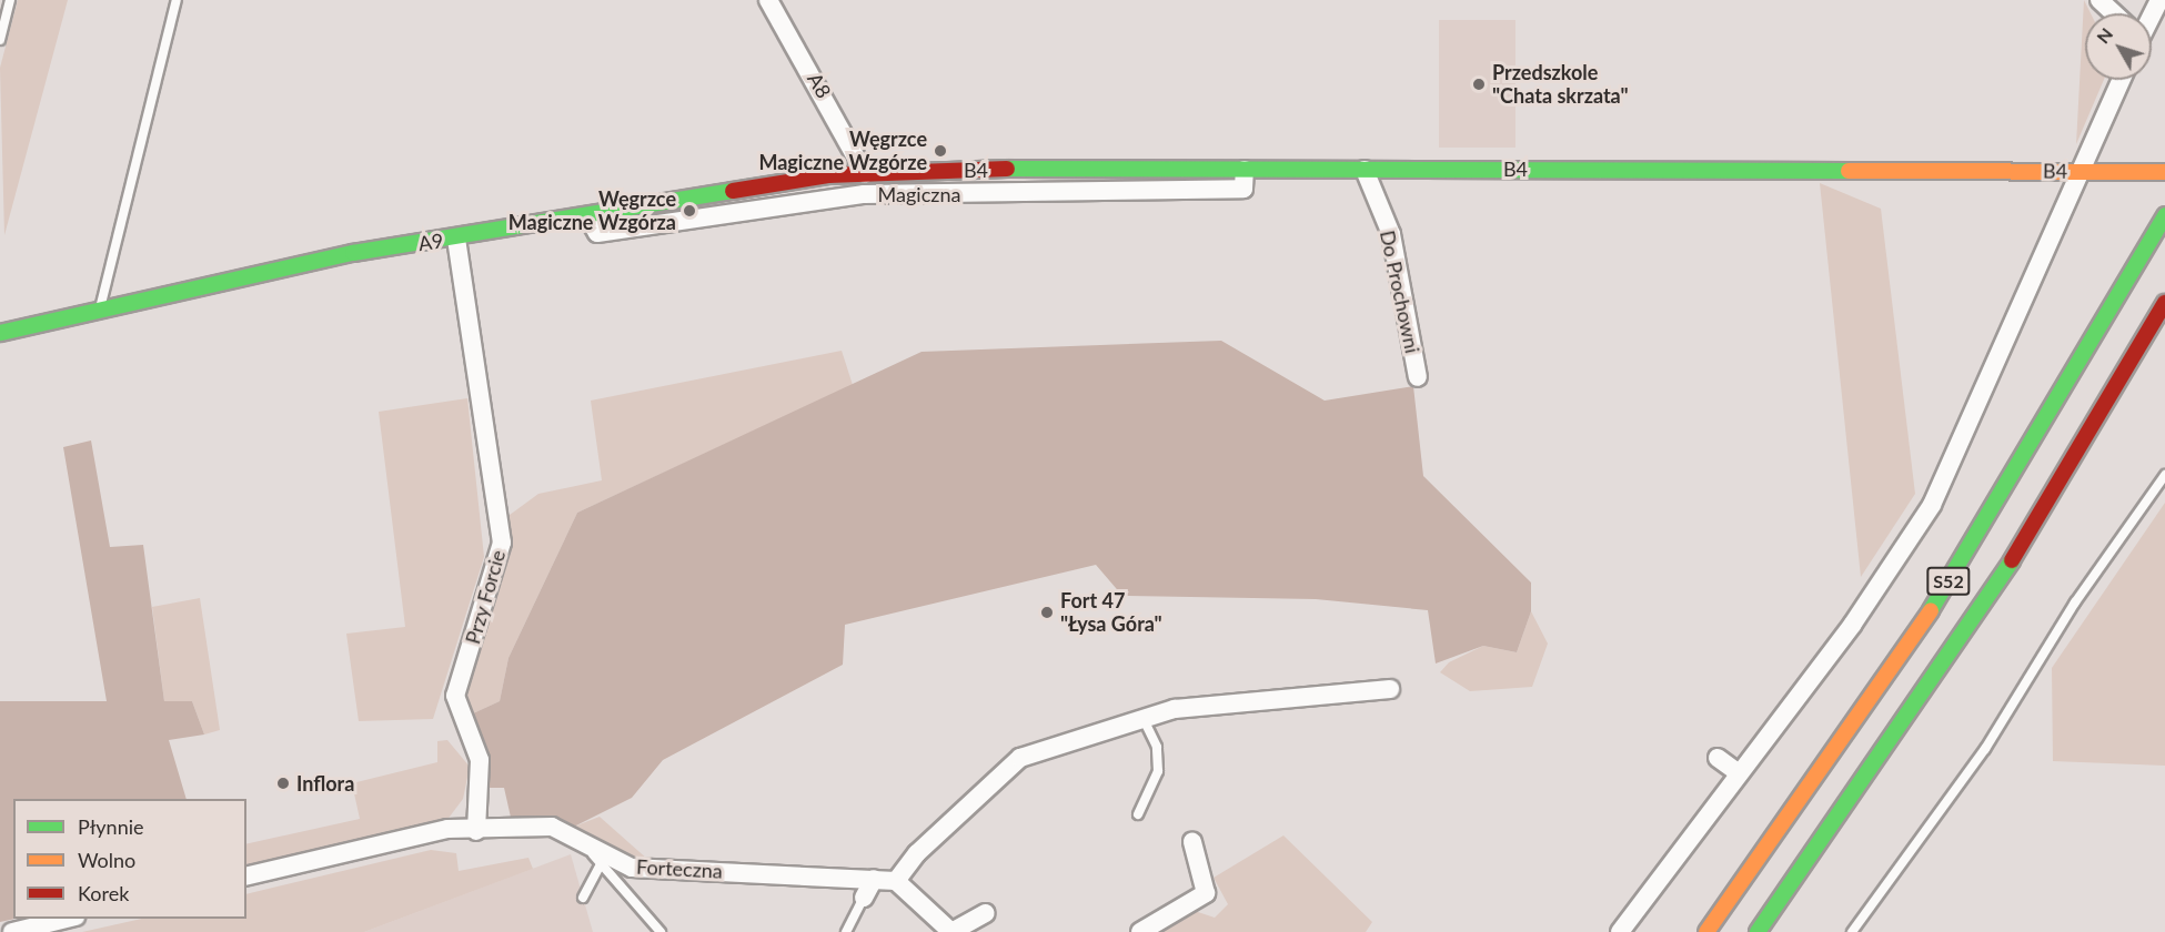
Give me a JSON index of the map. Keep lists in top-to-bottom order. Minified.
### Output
{"streets":{"main road":["B4","A9","S52"],"street":["A8","Magiczna","Do Prochowni","Przy Forcie","Forteczna"]},"crossings":[["A8","B4"],["A8","A9"],["B4","Magiczna"],["B4","A9"],["B4","Do Prochowni"],["Magiczna","A9"],["A9","Przy Forcie"],["Przy Forcie","Forteczna"]],"places":["Przedszkole \"Chata skrzata\"","Węgrzce Magiczne Wzgórze","Węgrzce Magiczne Wzgórza","Fort 47 \"Łysa Góra\"","Inflora"],"legend":["Płynnie","Wolno","Korek"],"north":"top left"}
